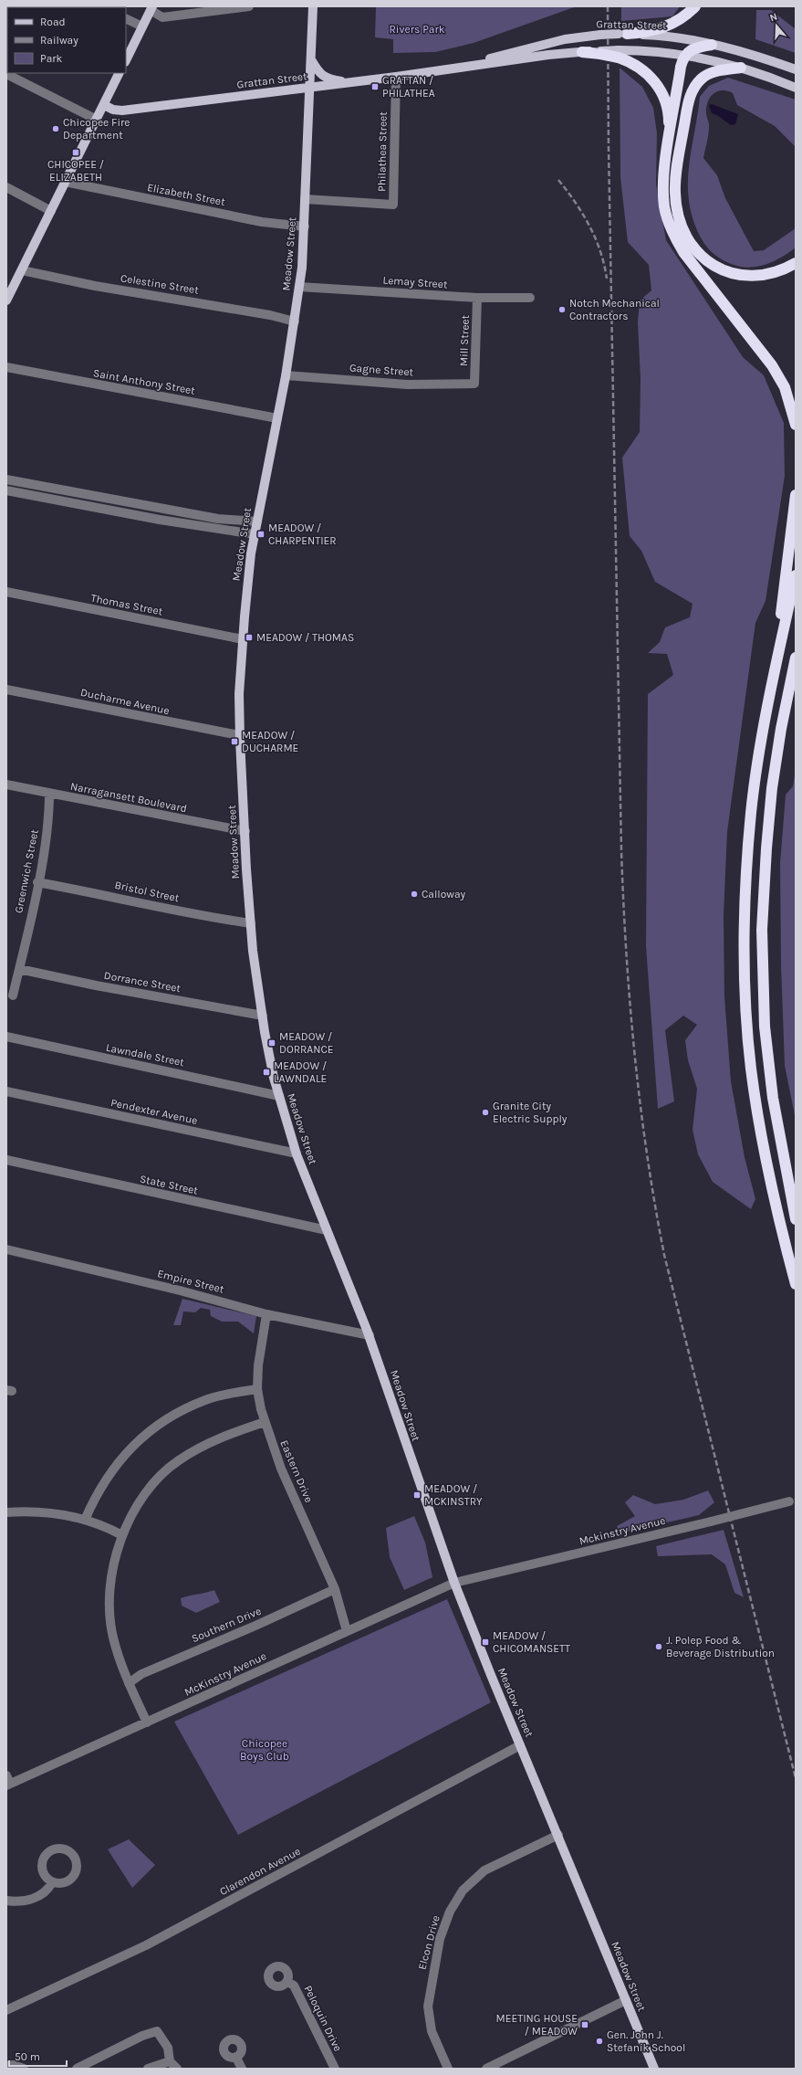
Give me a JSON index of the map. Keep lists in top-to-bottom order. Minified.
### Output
{"streets":{"main road":["Grattan Street","Meadow Street"],"street":["Philathea Street","Elizabeth Street","Lemay Street","Celestine Street","Mill Street","Gagne Street","Saint Anthony Street","Thomas Street","Ducharme Avenue","Narragansett Boulevard","Greenwich Street","Bristol Street","Dorrance Street","Lawndale Street","Pendexter Avenue","State Street","Empire Street","Eastern Drive","Mckinstry Avenue","Southern Drive","McKinstry Avenue","Clarendon Avenue","Elcon Drive","Peloquin Drive"]},"crossings":[["Grattan Street","Philathea Street"],["Grattan Street","Meadow Street"],["Philathea Street","Meadow Street"],["Elizabeth Street","Meadow Street"],["Meadow Street","Lemay Street"],["Meadow Street","Celestine Street"],["Meadow Street","Gagne Street"],["Meadow Street","Saint Anthony Street"],["Meadow Street","Thomas Street"],["Meadow Street","Ducharme Avenue"],["Meadow Street","Narragansett Boulevard"],["Meadow Street","Bristol Street"],["Meadow Street","Dorrance Street"],["Meadow Street","Lawndale Street"],["Meadow Street","Pendexter Avenue"],["Meadow Street","State Street"],["Meadow Street","Empire Street"],["Meadow Street","Mckinstry Avenue"],["Meadow Street","McKinstry Avenue"],["Meadow Street","Clarendon Avenue"],["Meadow Street","Elcon Drive"],["Lemay Street","Mill Street"],["Mill Street","Gagne Street"],["Narragansett Boulevard","Greenwich Street"],["Greenwich Street","Bristol Street"],["Greenwich Street","Dorrance Street"],["Empire Street","Eastern Drive"],["Eastern Drive","Southern Drive"],["Eastern Drive","McKinstry Avenue"],["Mckinstry Avenue","McKinstry Avenue"]],"parks":["Rivers Park","Chicopee Boys Club"],"places":{"transit":["GRATTAN / PHILATHEA","CHICOPEE / ELIZABETH","MEADOW / CHARPENTIER","MEADOW / THOMAS","MEADOW / DUCHARME","MEADOW / DORRANCE","MEADOW / LAWNDALE","MEADOW / MCKINSTRY","MEADOW / CHICOMANSETT","MEETING HOUSE / MEADOW"],"other":["Chicopee Fire Department","Notch Mechanical Contractors","Calloway","Granite City Electric Supply","J. Polep Food & Beverage Distribution","Gen. John J. Stefanik School"]},"legend":["Road","Railway","Park"],"scale_bar":"50 m","north":"top"}
